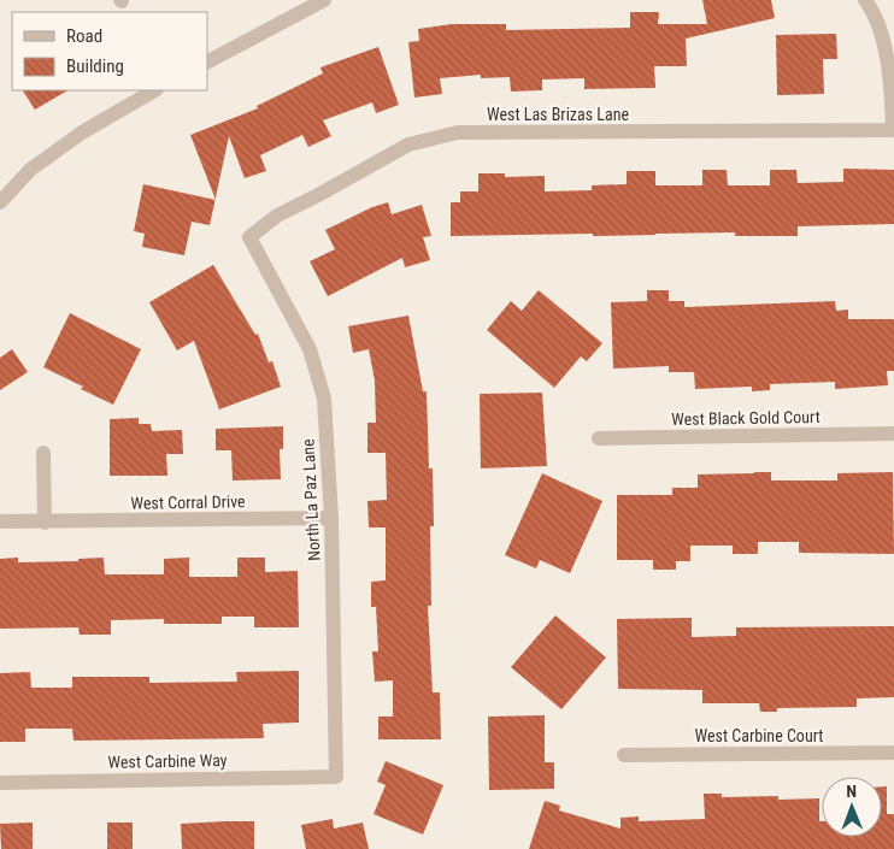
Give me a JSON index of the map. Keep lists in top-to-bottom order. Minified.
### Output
{"streets":{"street":["West Las Brizas Lane","West Black Gold Court","North La Paz Lane","West Corral Drive","West Carbine Court","West Carbine Way"]},"crossings":[["West Las Brizas Lane","North La Paz Lane"],["North La Paz Lane","West Corral Drive"],["North La Paz Lane","West Carbine Way"]],"legend":["Road","Building"],"north":"top"}
